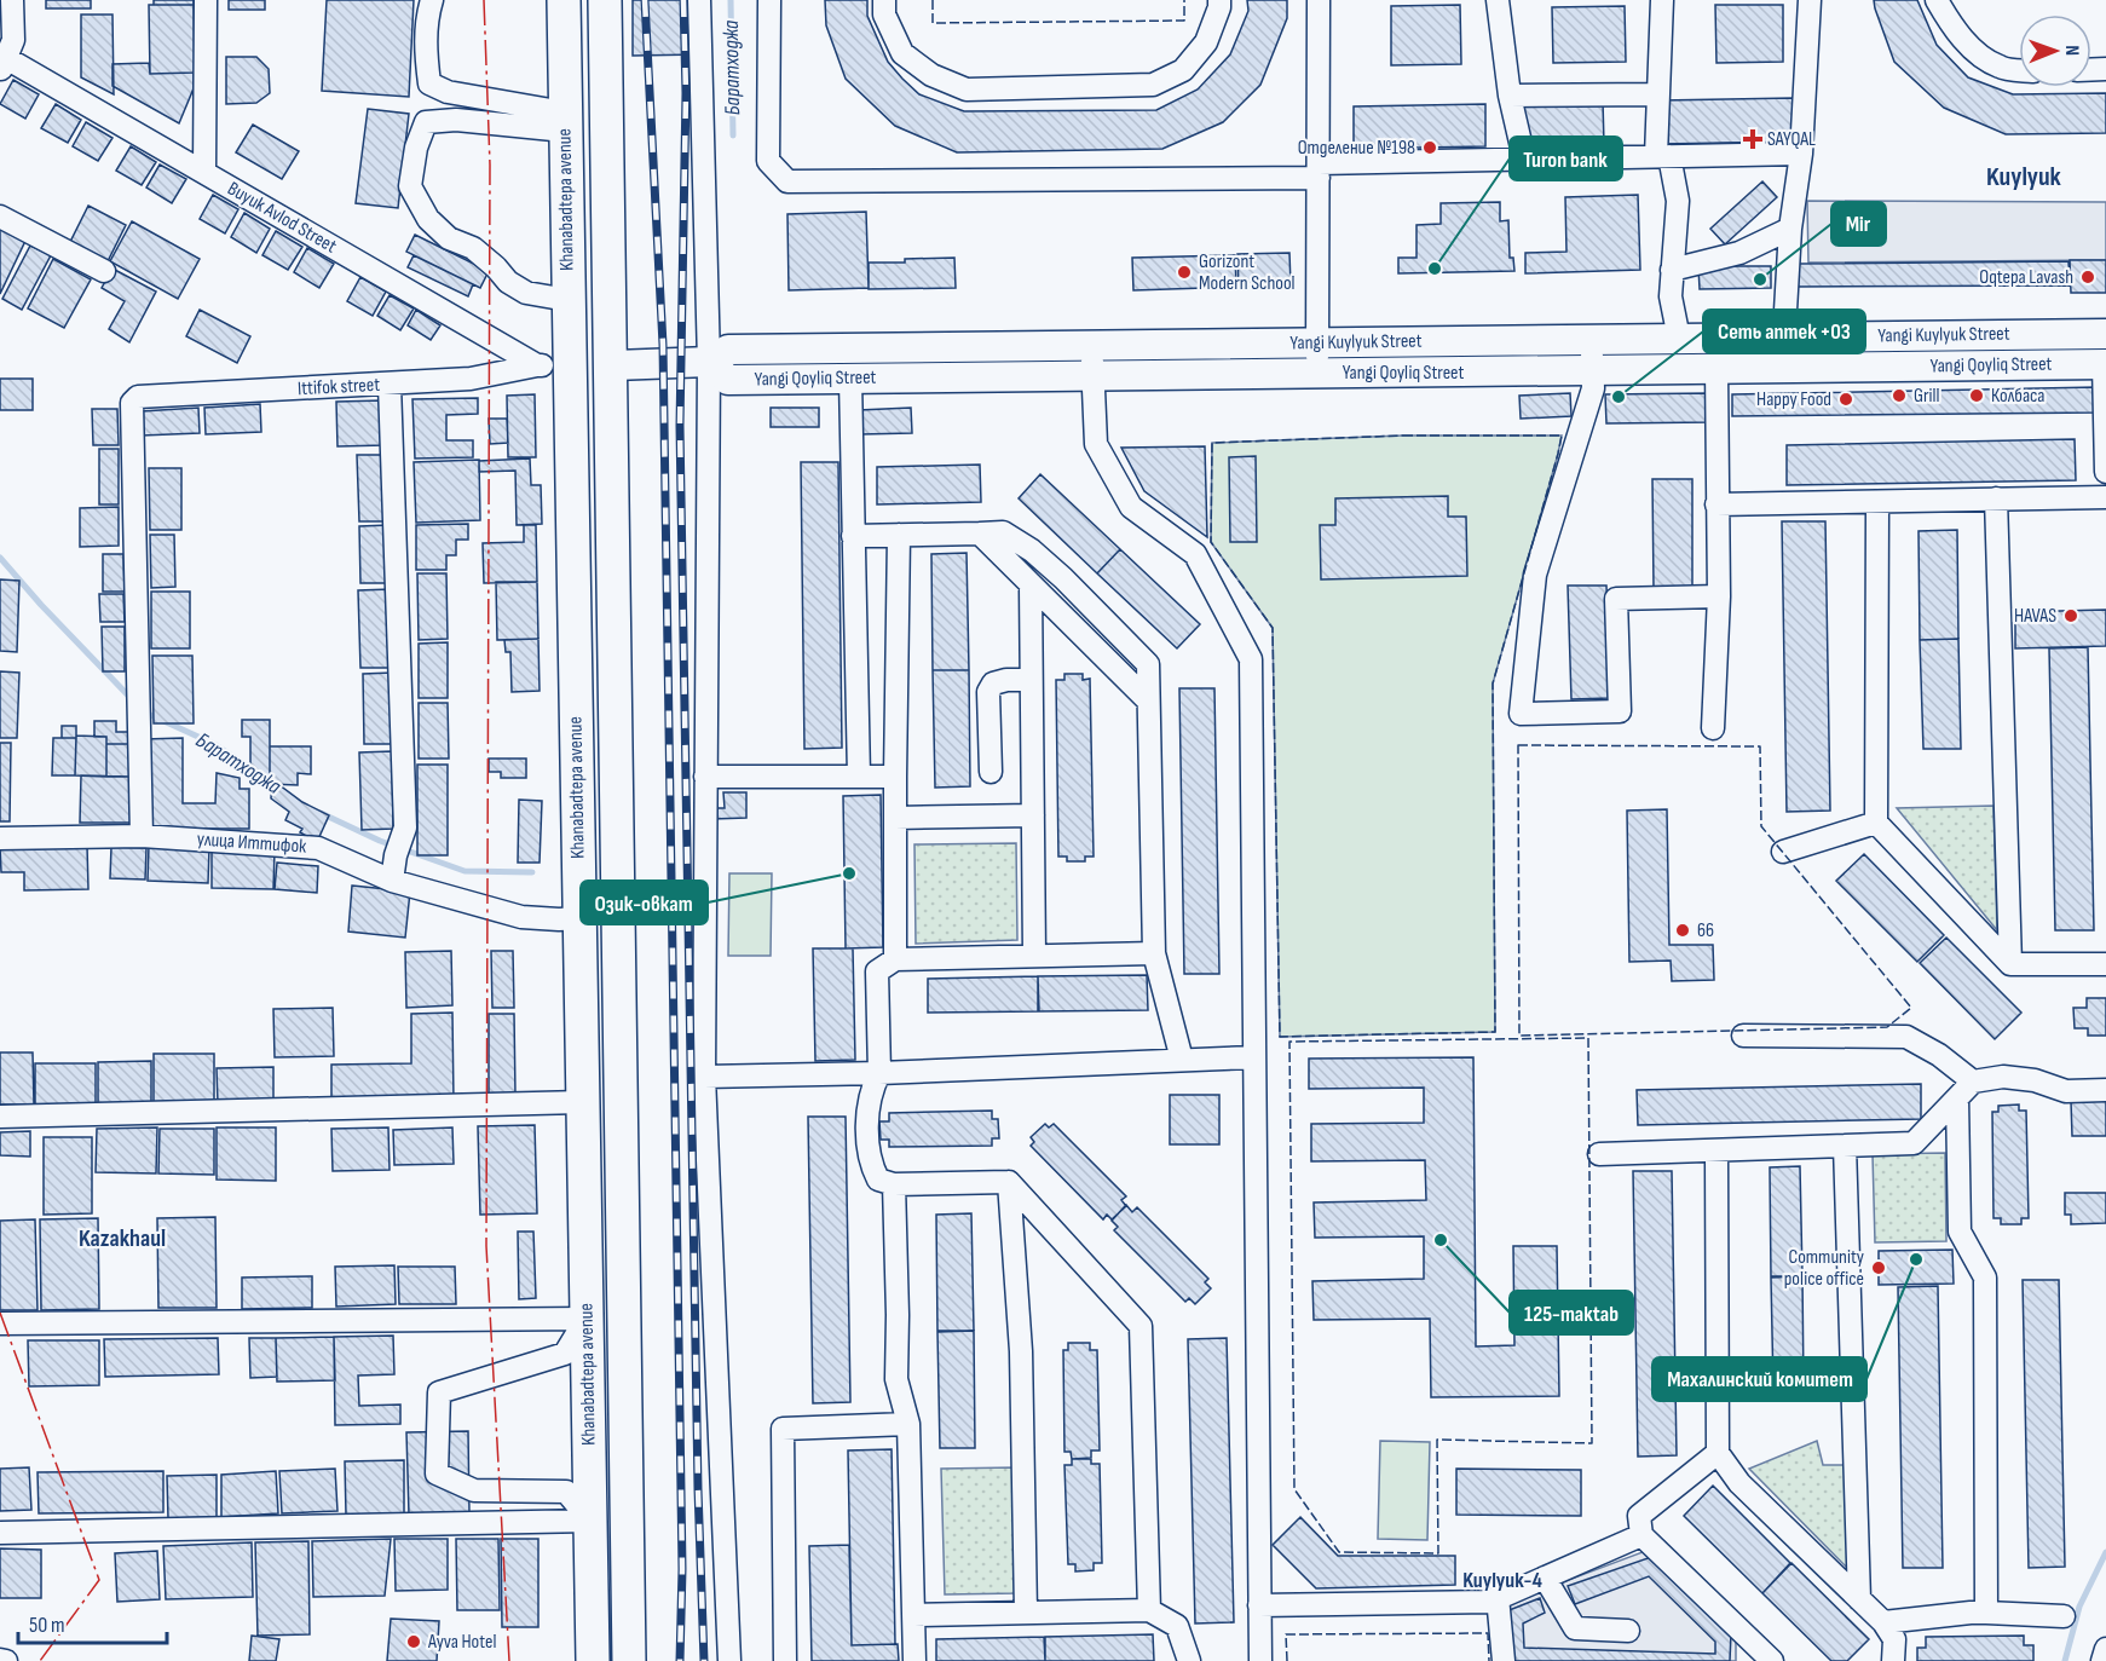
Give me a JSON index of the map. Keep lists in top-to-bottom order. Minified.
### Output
{"streets":{"highway":["Khanabadtepa avenue"],"main road":["Yangi Kuylyuk Street","Yangi Qoyliq Street"],"street":["Buyuk Avlod Street","Ittifok street","улица Иттифок"]},"crossings":[["Khanabadtepa avenue","Buyuk Avlod Street"],["Khanabadtepa avenue","Yangi Kuylyuk Street"],["Khanabadtepa avenue","Ittifok street"],["Khanabadtepa avenue","улица Иттифок"],["Buyuk Avlod Street","Ittifok street"],["Yangi Kuylyuk Street","Yangi Qoyliq Street"],["Ittifok street","улица Иттифок"]],"districts":["Kuylyuk","Kazakhaul","Kuylyuk-4"],"water":["Баратходжа"],"places":{"health":["SAYQAL"],"other":["Отделение №198","Turon bank","Gorizont Modern School","Oqtepa Lavash","Mir","Grill","Колбаса","Сеть аптек +03","Happy Food","HAVAS","Озик-овкат","66","125-maktab","Махалинский комитет","Community police office","Ayva Hotel"]},"scale_bar":"50 m","north":"right"}
